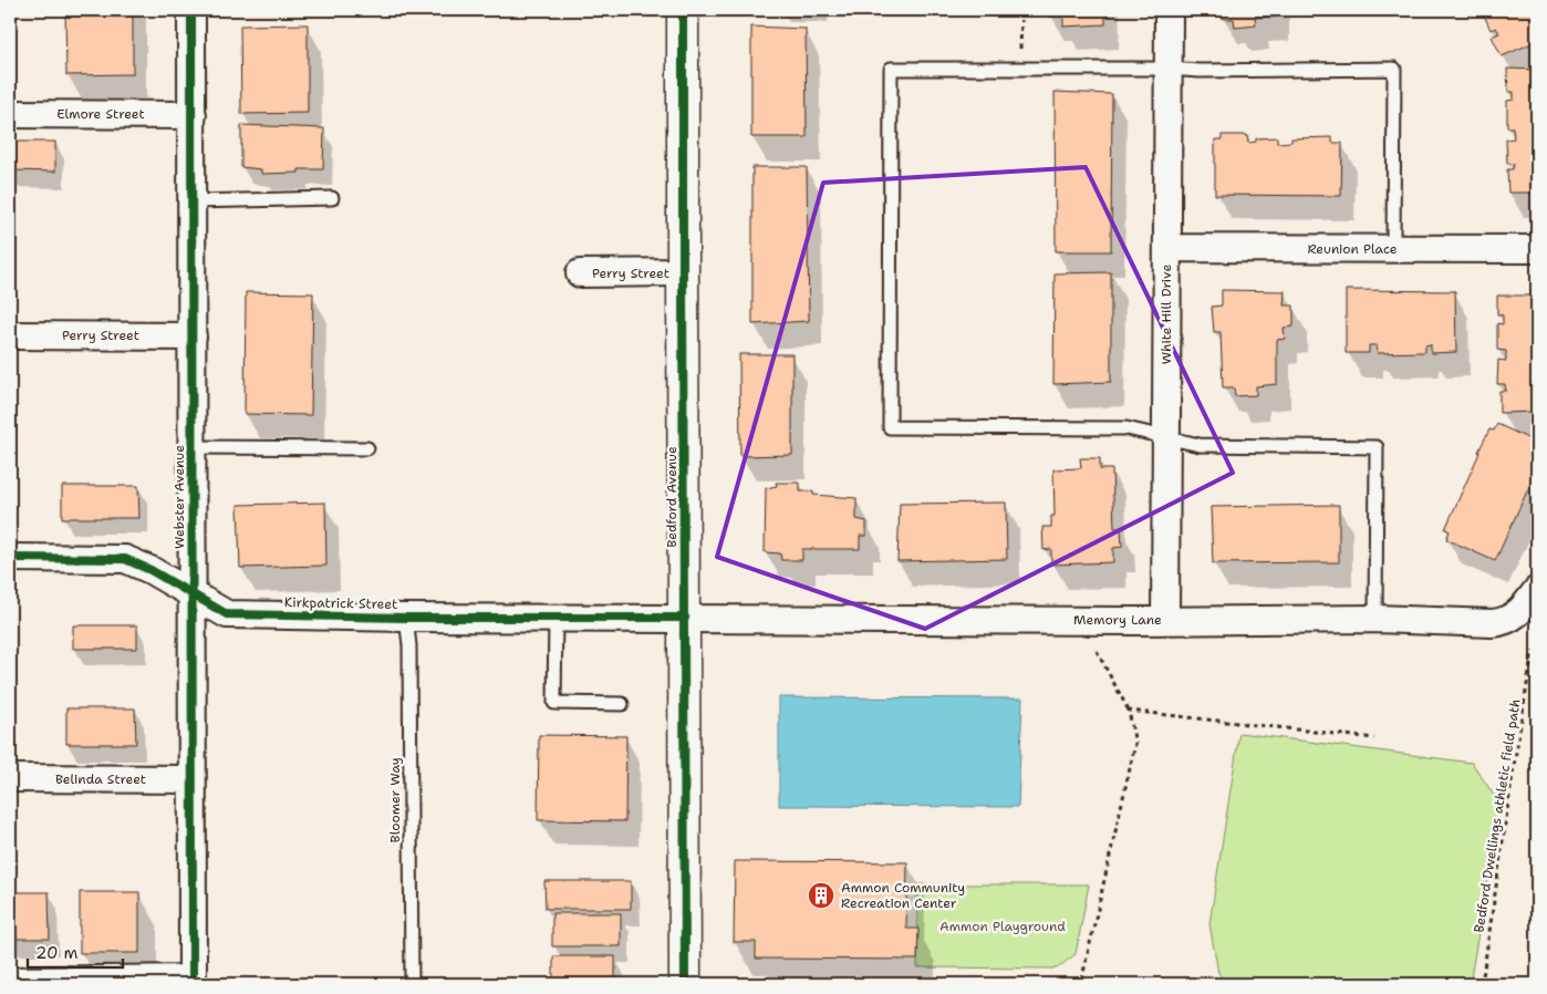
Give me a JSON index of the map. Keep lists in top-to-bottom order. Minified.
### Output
{"streets":{"street":["Elmore Street","Reunion Place","Perry Street","White Hill Drive","Webster Avenue","Bedford Avenue","Kirkpatrick Street","Memory Lane","Belinda Street"],"lane":["Bloomer Way"],"path":["Bedford Dwellings athletic field path"]},"crossings":[["Elmore Street","Webster Avenue"],["Reunion Place","White Hill Drive"],["Perry Street","Webster Avenue"],["Perry Street","Bedford Avenue"],["White Hill Drive","Memory Lane"],["Webster Avenue","Kirkpatrick Street"],["Webster Avenue","Belinda Street"],["Bedford Avenue","Kirkpatrick Street"],["Bedford Avenue","Memory Lane"],["Kirkpatrick Street","Memory Lane"],["Kirkpatrick Street","Bloomer Way"]],"parks":["Ammon Playground"],"places":{"building":["Ammon Community Recreation Center"]},"scale_bar":"20 m"}
